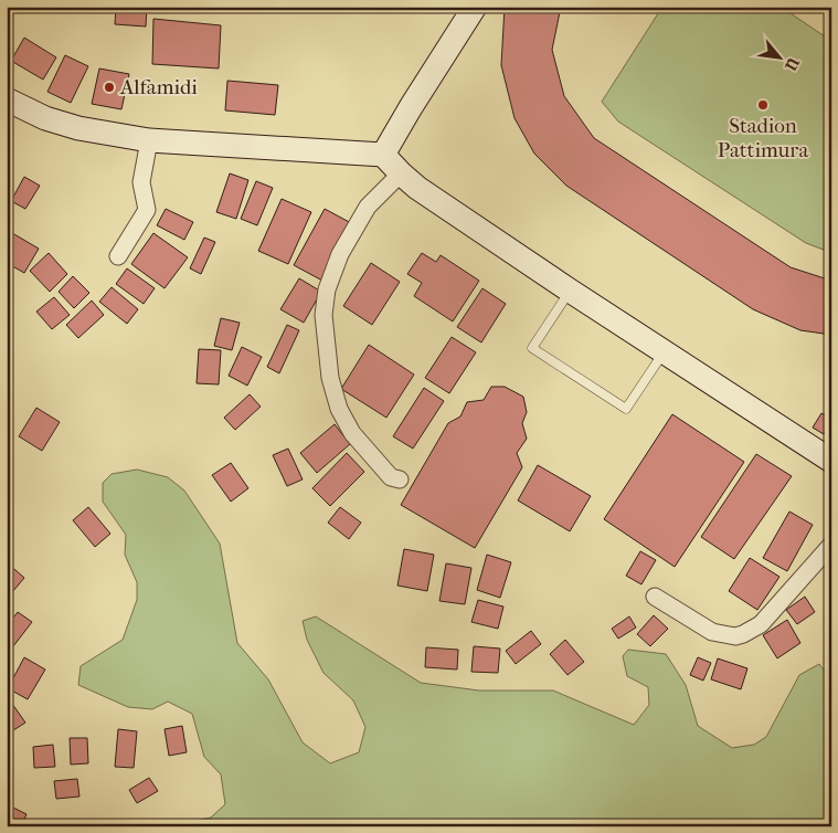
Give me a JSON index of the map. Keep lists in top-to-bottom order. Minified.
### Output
{"places":["Alfamidi","Stadion Pattimura"],"north":"bottom right"}
